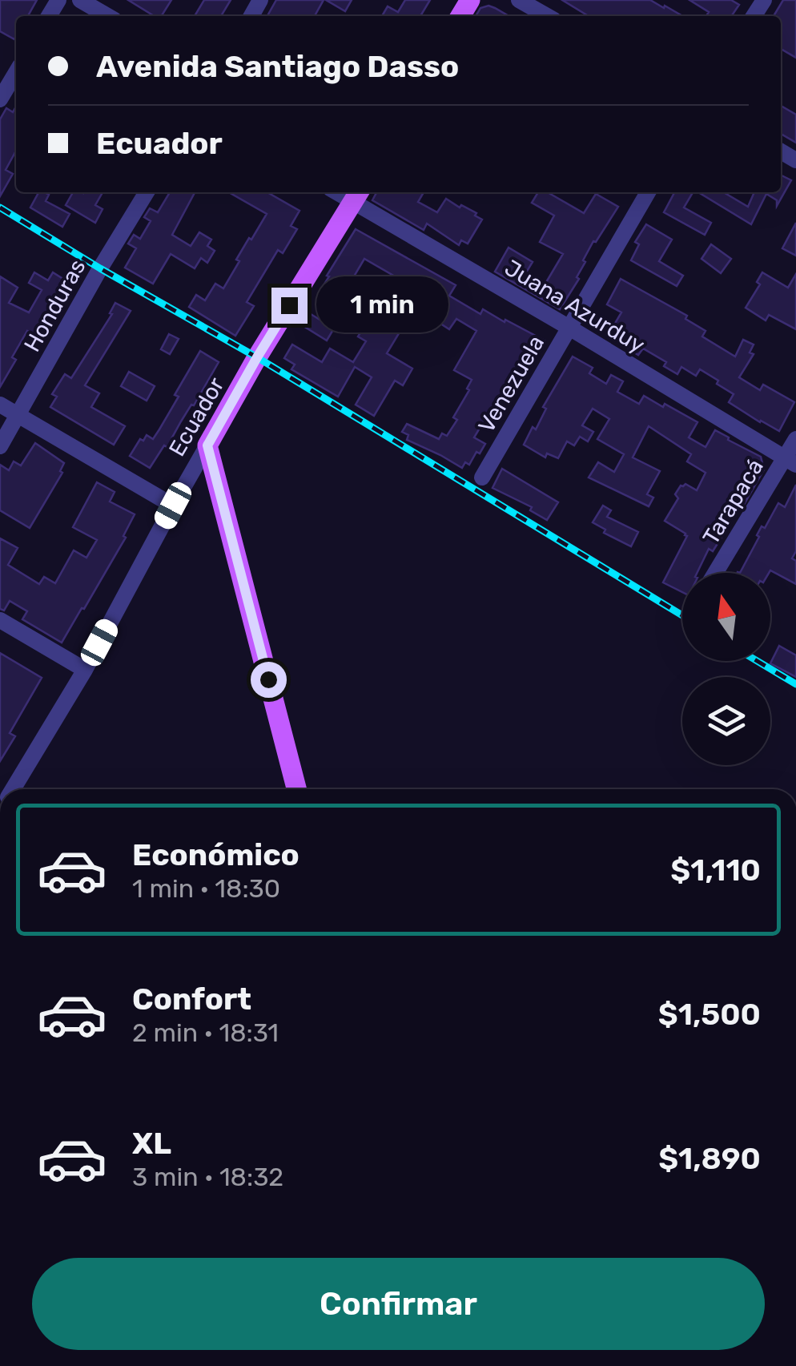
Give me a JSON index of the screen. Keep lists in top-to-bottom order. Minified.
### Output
{"streets":{"main road":["Ecuador"],"street":["Honduras","Juana Azurduy","Venezuela","Tarapacá"]},"crossings":[["Juana Azurduy","Venezuela"],["Juana Azurduy","Ecuador"],["Juana Azurduy","Tarapacá"]],"north":"top","page":{"banner":["Avenida Santiago Dasso","Ecuador"],"bubble":"1 min","list":[{"name":"Económico","note":"1 min · 18:30","value":"$1,110"},{"name":"Confort","note":"2 min · 18:31","value":"$1,500"},{"name":"XL","note":"3 min · 18:32","value":"$1,890"}],"buttons":"Confirmar"}}
